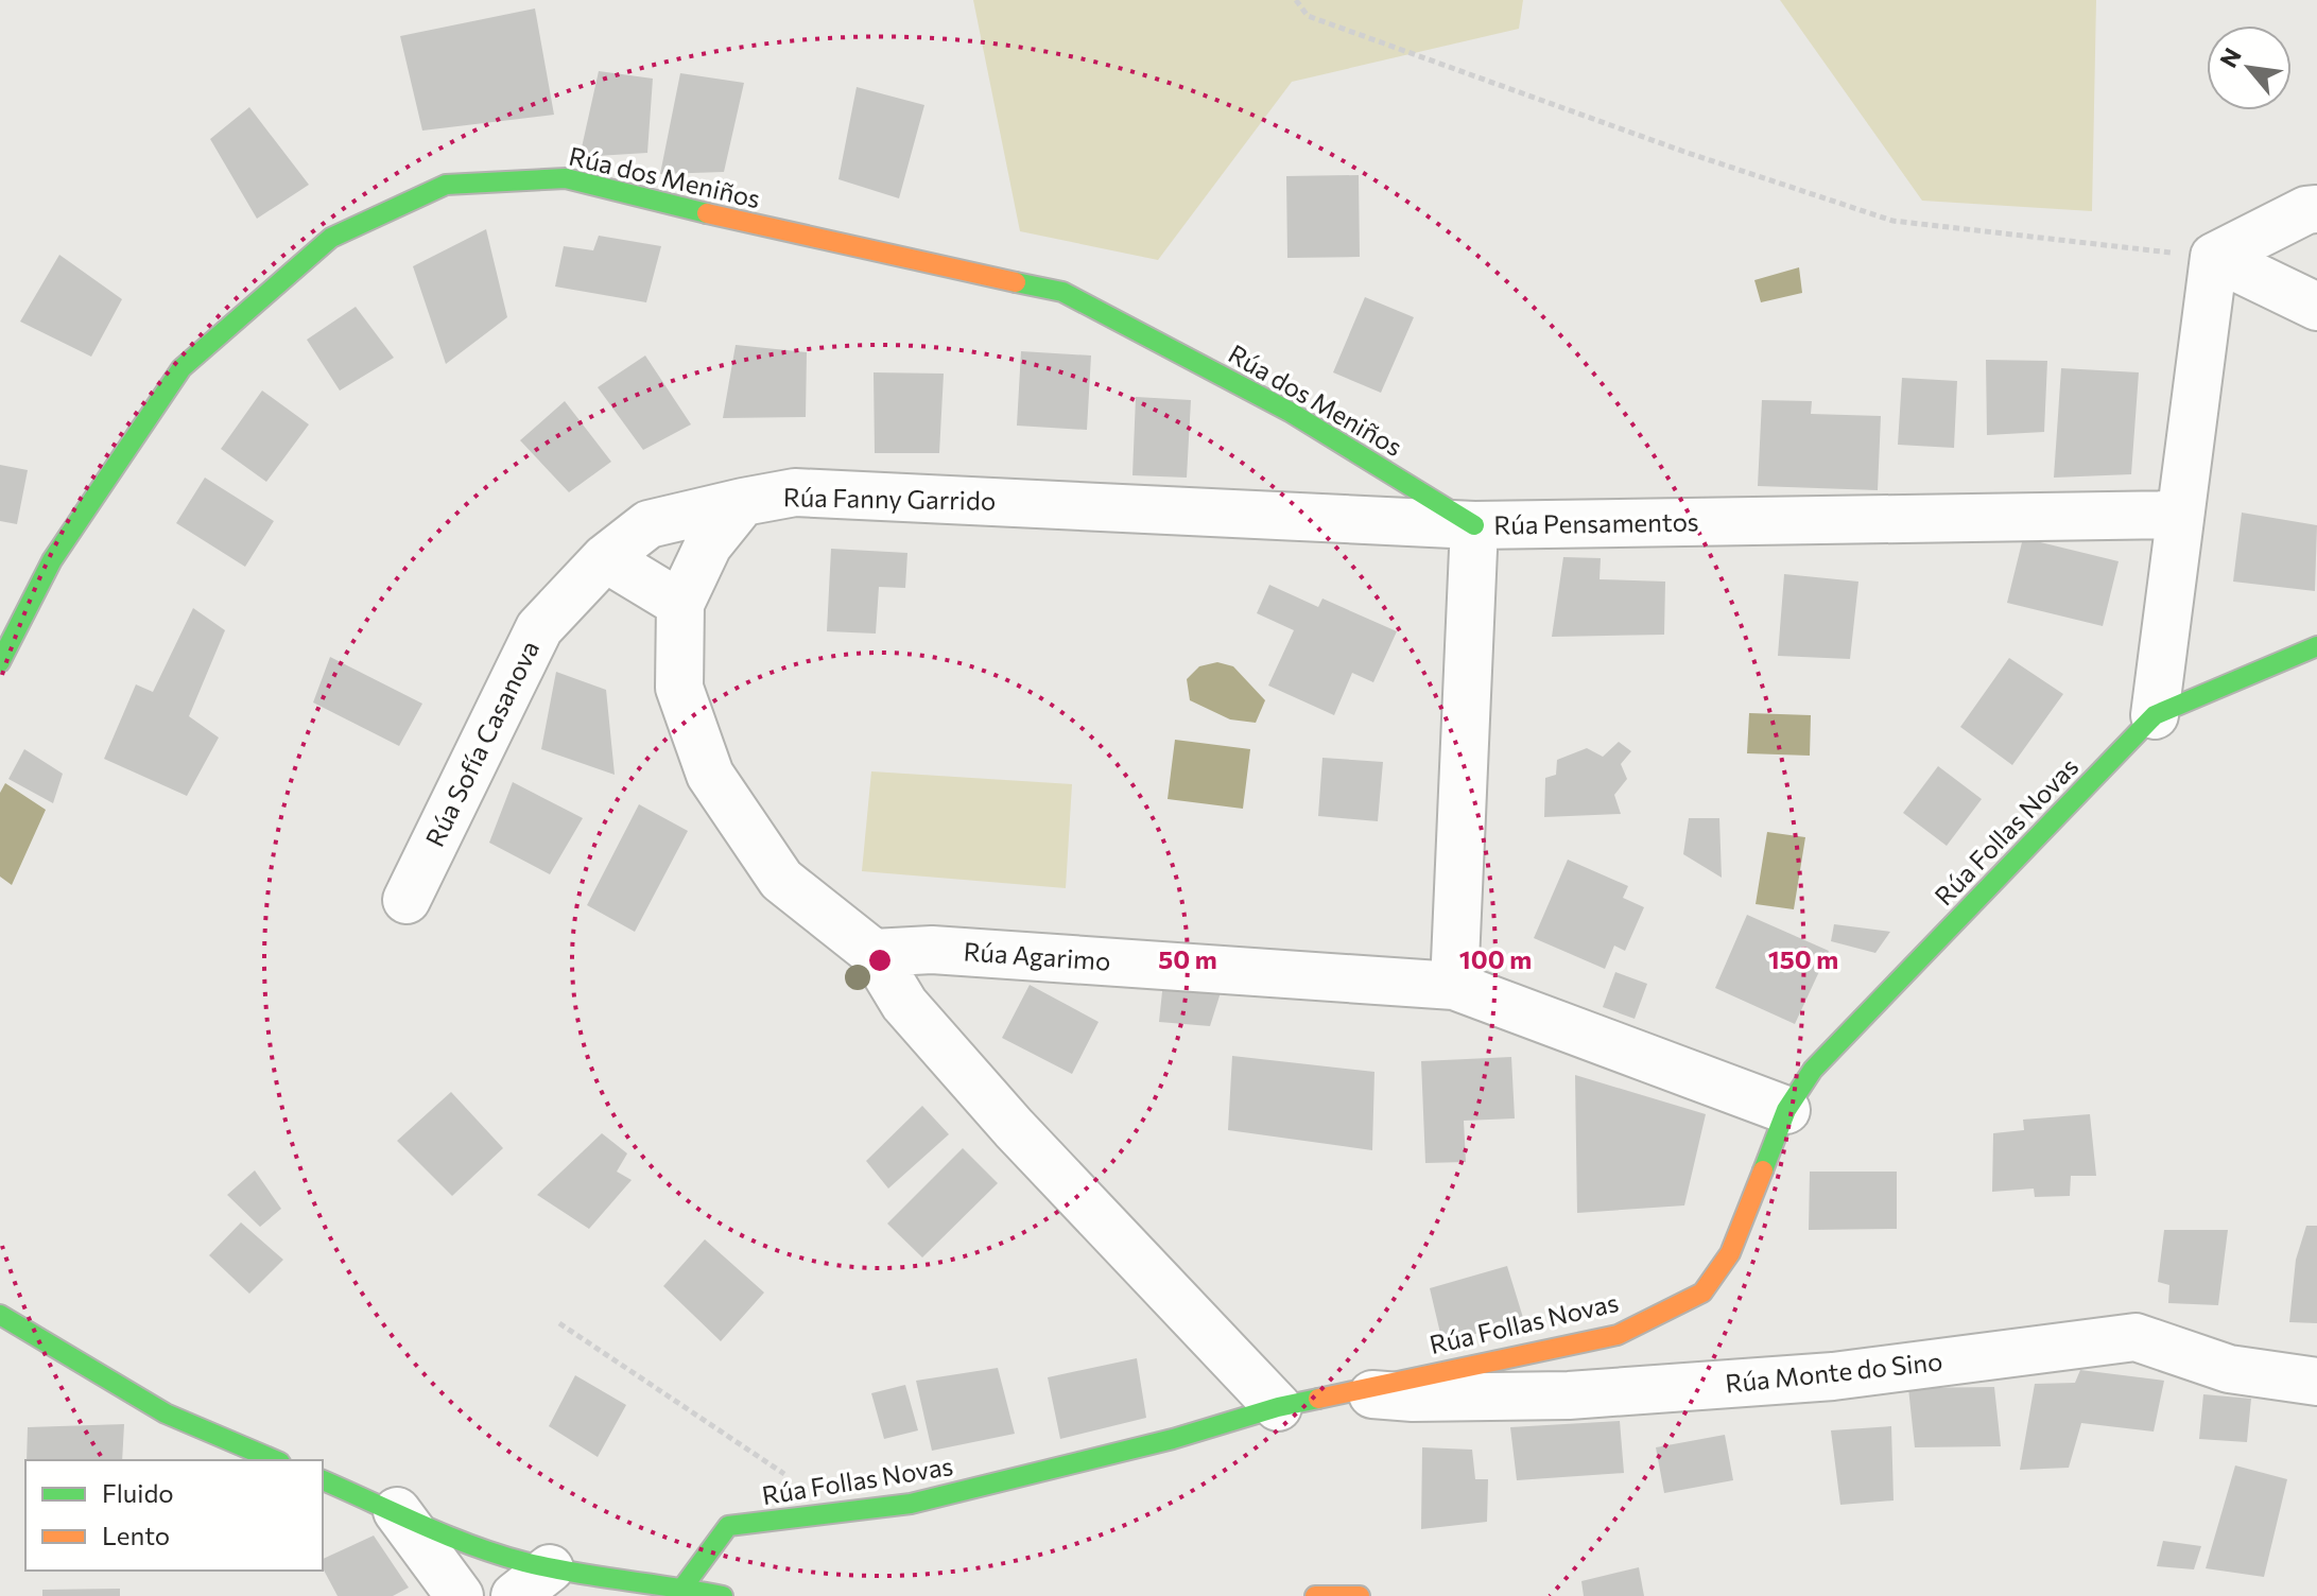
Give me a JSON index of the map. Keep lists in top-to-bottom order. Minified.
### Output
{"streets":{"street":["Rúa dos Meniños","Rúa Fanny Garrido","Rúa Pensamentos","Rúa Sofía Casanova","Rúa Follas Novas","Rúa Agarimo","Rúa Monte do Sino"]},"crossings":[["Rúa dos Meniños","Rúa Fanny Garrido"],["Rúa dos Meniños","Rúa Pensamentos"],["Rúa Fanny Garrido","Rúa Pensamentos"],["Rúa Fanny Garrido","Rúa Sofía Casanova"],["Rúa Pensamentos","Rúa Agarimo"],["Rúa Follas Novas","Rúa Agarimo"],["Rúa Follas Novas","Rúa Monte do Sino"]],"legend":["Fluido","Lento"],"north":"top left","rings":["50 m","100 m","150 m"]}
